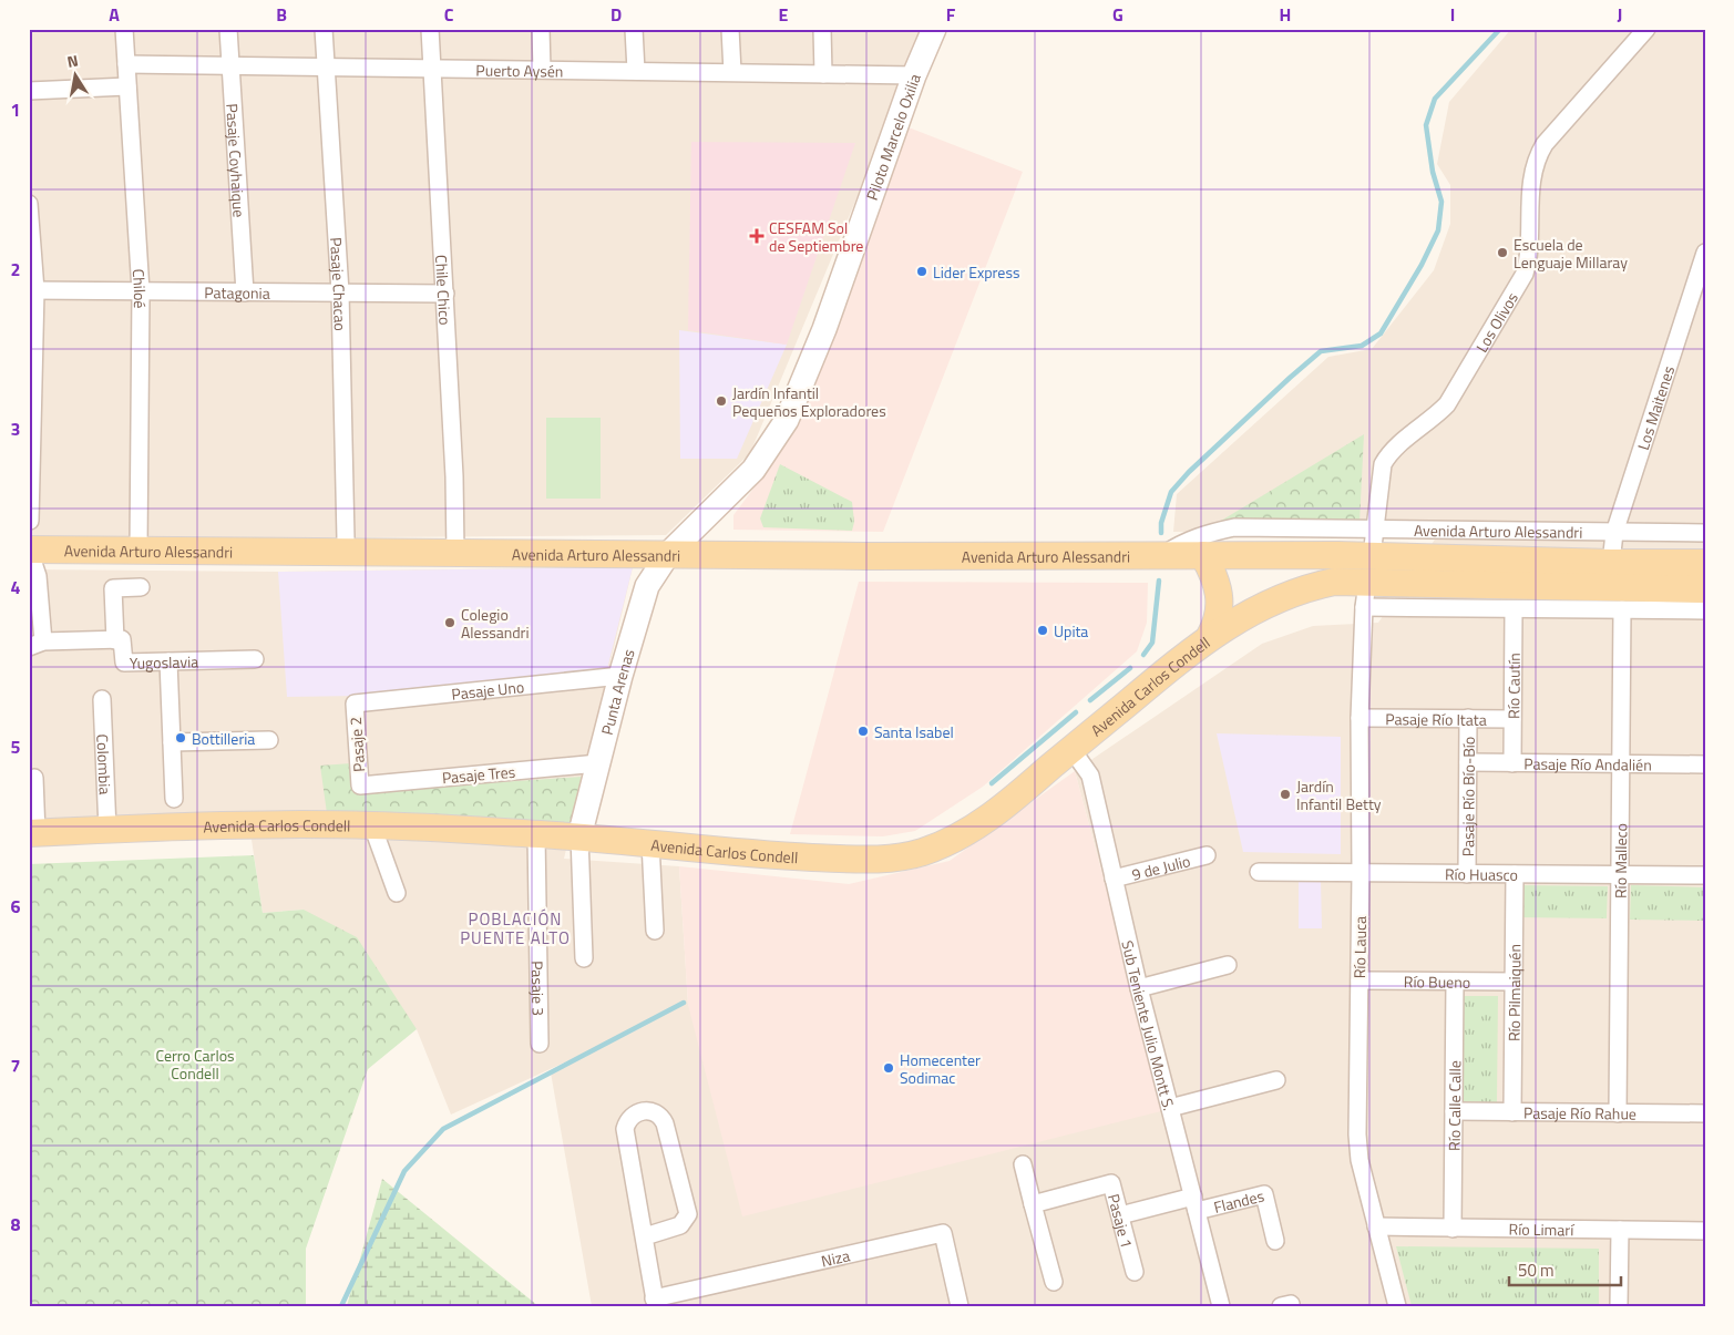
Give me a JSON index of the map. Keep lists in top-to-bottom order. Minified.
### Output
{"streets":{"main road":["Avenida Arturo Alessandri","Avenida Carlos Condell"],"street":["Puerto Aysén","Piloto Marcelo Oxilia","Pasaje Coyhaique","Pasaje Chacao","Chiloé","Chile Chico","Patagonia","Los Olivos","Los Maitenes","Yugoslavia","Río Cautín","Pasaje Uno","Punta Arenas","Pasaje Río Itata","Pasaje 2","Pasaje Río Andalién","Colombia","Pasaje Tres","Pasaje Río Bío-Bío","Río Malleco","9 de Julio","Río Huasco","Río Lauca","Río Bueno","Pasaje 3","Río Pilmaiquén","Sub Teniente Julio Montt S.","Río Calle Calle","Pasaje Río Rahue","Flandes","Pasaje 1","Río Limarí","Niza"]},"crossings":[["Puerto Aysén","Piloto Marcelo Oxilia"],["Puerto Aysén","Pasaje Coyhaique"],["Puerto Aysén","Pasaje Chacao"],["Puerto Aysén","Chiloé"],["Puerto Aysén","Chile Chico"],["Piloto Marcelo Oxilia","Avenida Arturo Alessandri"],["Piloto Marcelo Oxilia","Punta Arenas"],["Pasaje Coyhaique","Patagonia"],["Pasaje Chacao","Patagonia"],["Chiloé","Patagonia"],["Chiloé","Avenida Arturo Alessandri"],["Chile Chico","Patagonia"],["Chile Chico","Avenida Arturo Alessandri"],["Los Olivos","Avenida Arturo Alessandri"],["Los Maitenes","Avenida Arturo Alessandri"],["Avenida Arturo Alessandri","Punta Arenas"],["Avenida Carlos Condell","Punta Arenas"],["Avenida Carlos Condell","Colombia"],["Avenida Carlos Condell","Pasaje 3"],["Avenida Carlos Condell","Sub Teniente Julio Montt S."],["Río Cautín","Pasaje Río Itata"],["Río Cautín","Pasaje Río Andalién"],["Pasaje Uno","Punta Arenas"],["Pasaje Uno","Pasaje 2"],["Punta Arenas","Pasaje Tres"],["Pasaje Río Itata","Pasaje Río Bío-Bío"],["Pasaje Río Itata","Río Lauca"],["Pasaje 2","Pasaje Tres"],["Pasaje Río Andalién","Pasaje Río Bío-Bío"],["Pasaje Río Andalién","Río Malleco"],["Pasaje Río Bío-Bío","Río Huasco"],["Río Malleco","Río Huasco"],["Río Malleco","Pasaje Río Rahue"],["9 de Julio","Sub Teniente Julio Montt S."],["Río Huasco","Río Lauca"],["Río Huasco","Río Pilmaiquén"],["Río Lauca","Río Bueno"],["Río Lauca","Río Limarí"],["Río Bueno","Río Pilmaiquén"],["Río Bueno","Río Calle Calle"],["Río Pilmaiquén","Pasaje Río Rahue"],["Sub Teniente Julio Montt S.","Flandes"],["Río Calle Calle","Pasaje Río Rahue"],["Río Calle Calle","Río Limarí"],["Flandes","Pasaje 1"]],"districts":["POBLACIÓN PUENTE ALTO"],"parks":["Cerro Carlos Condell"],"places":{"health":["CESFAM Sol de Septiembre"],"other":["Escuela de Lenguaje Millaray","Lider Express","Jardín Infantil Pequeños Exploradores","Colegio Alessandri","Upita","Santa Isabel","Bottilleria","Jardín Infantil Betty","Homecenter Sodimac"]},"scale_bar":"50 m","north":"top","grid":{"columns":["A","B","C","D","E","F","G","H","I","J"],"rows":["1","2","3","4","5","6","7","8"]}}
